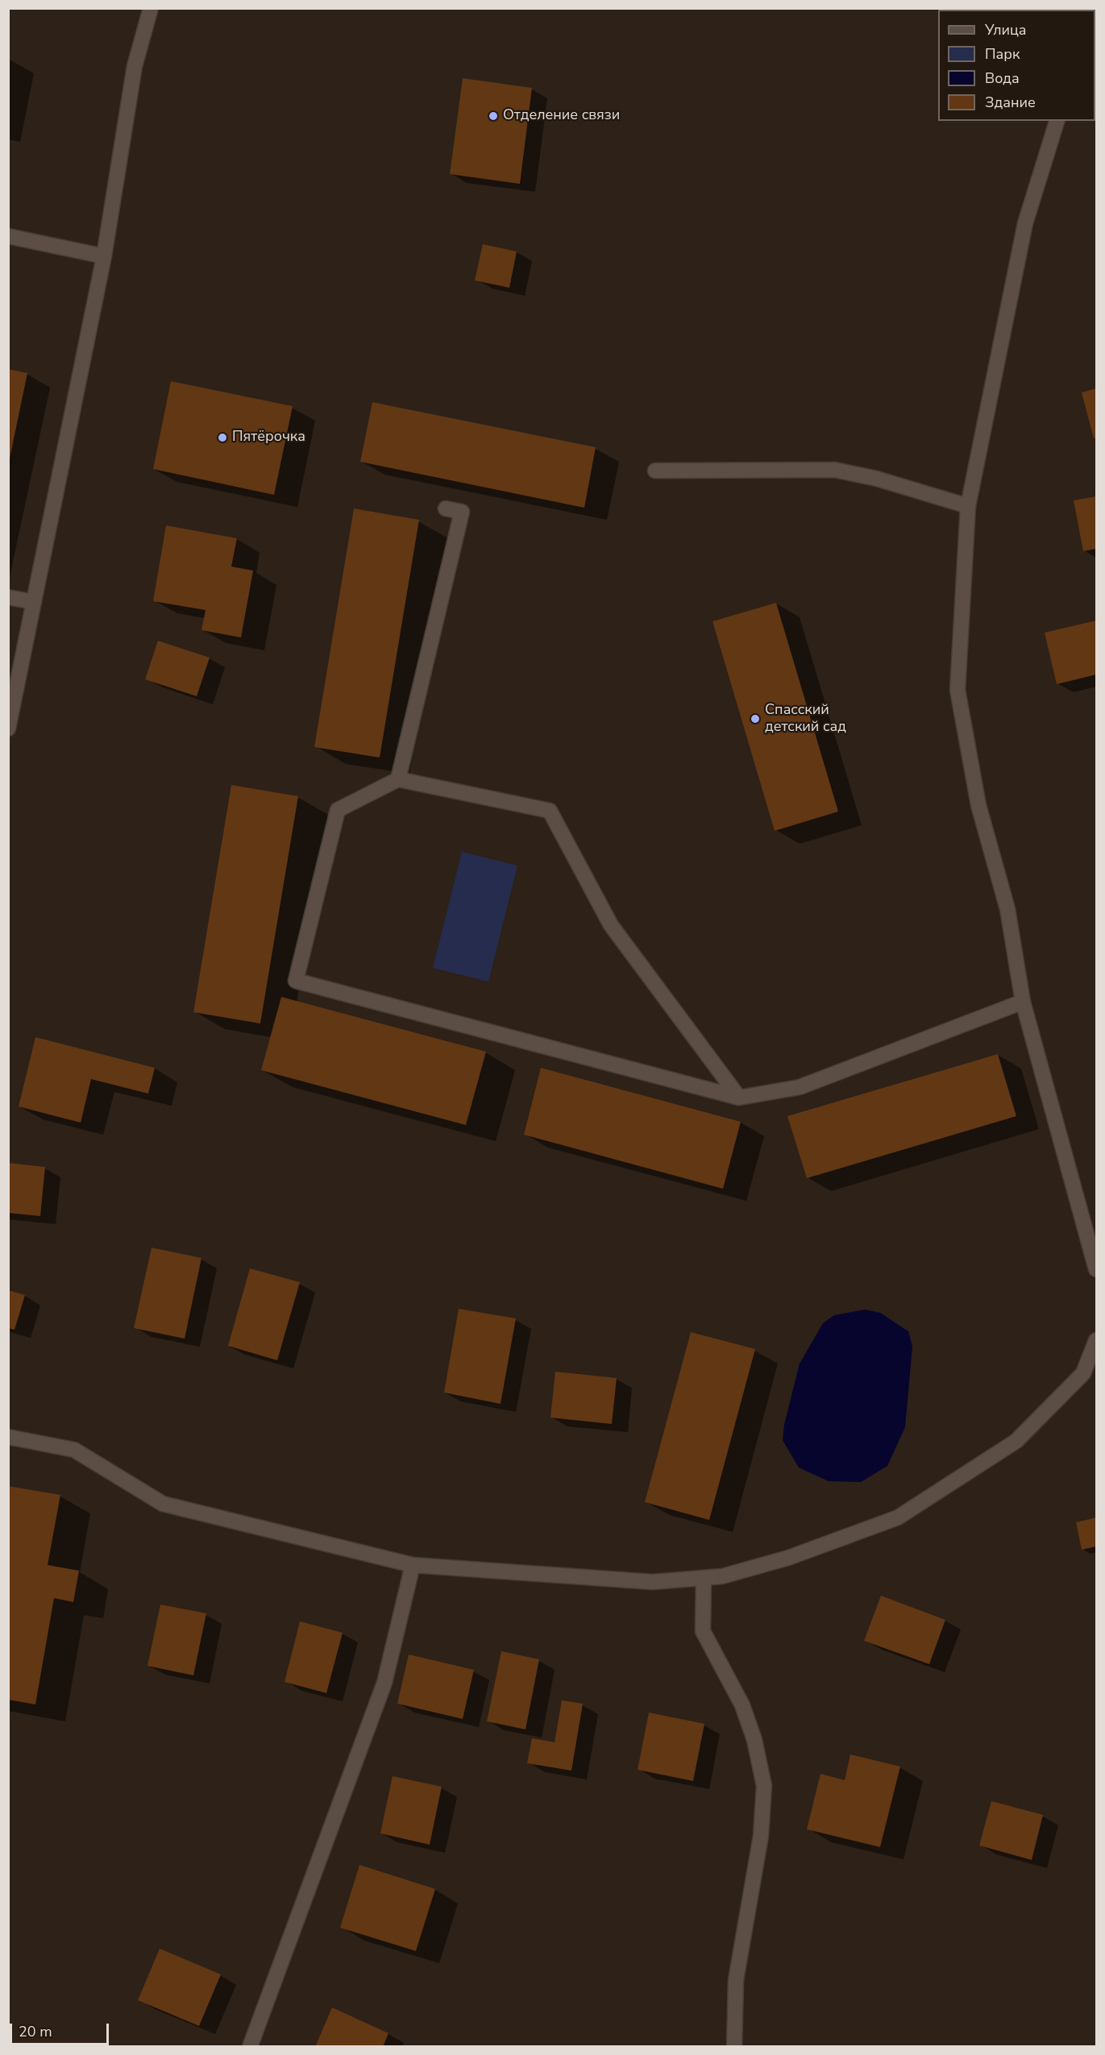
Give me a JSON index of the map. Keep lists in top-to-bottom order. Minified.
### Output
{"places":["Отделение связи","Пятёрочка","Спасский детский сад"],"legend":["Улица","Парк","Вода","Здание"],"scale_bar":"20 m"}
